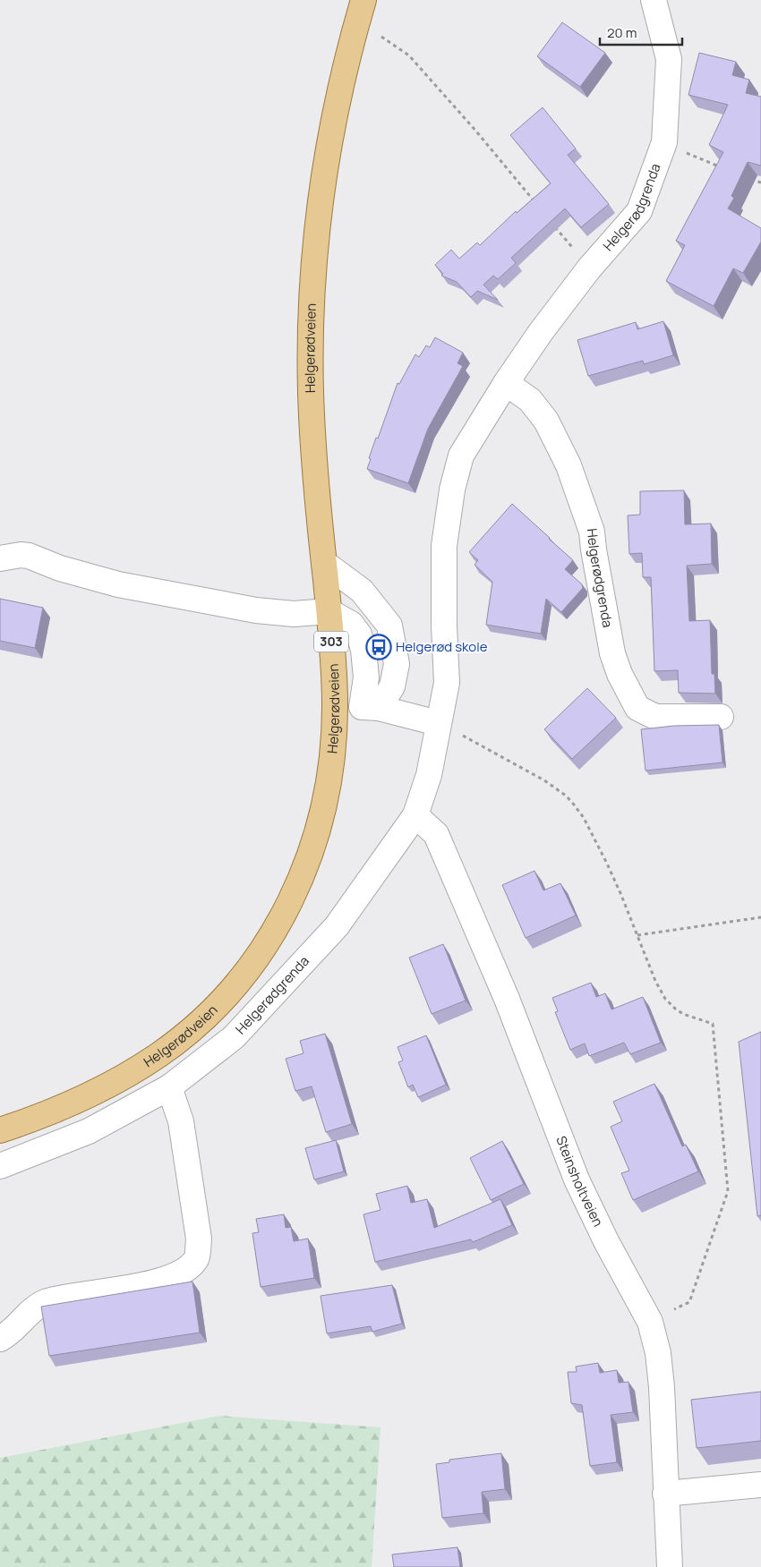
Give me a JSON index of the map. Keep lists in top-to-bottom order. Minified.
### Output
{"streets":{"main road":["Helgerødveien","303"],"street":["Helgerødgrenda","Steinsholtveien"]},"crossings":[["Helgerødgrenda","Steinsholtveien"]],"places":{"bus stop":["Helgerød skole"]},"scale_bar":"20 m"}
